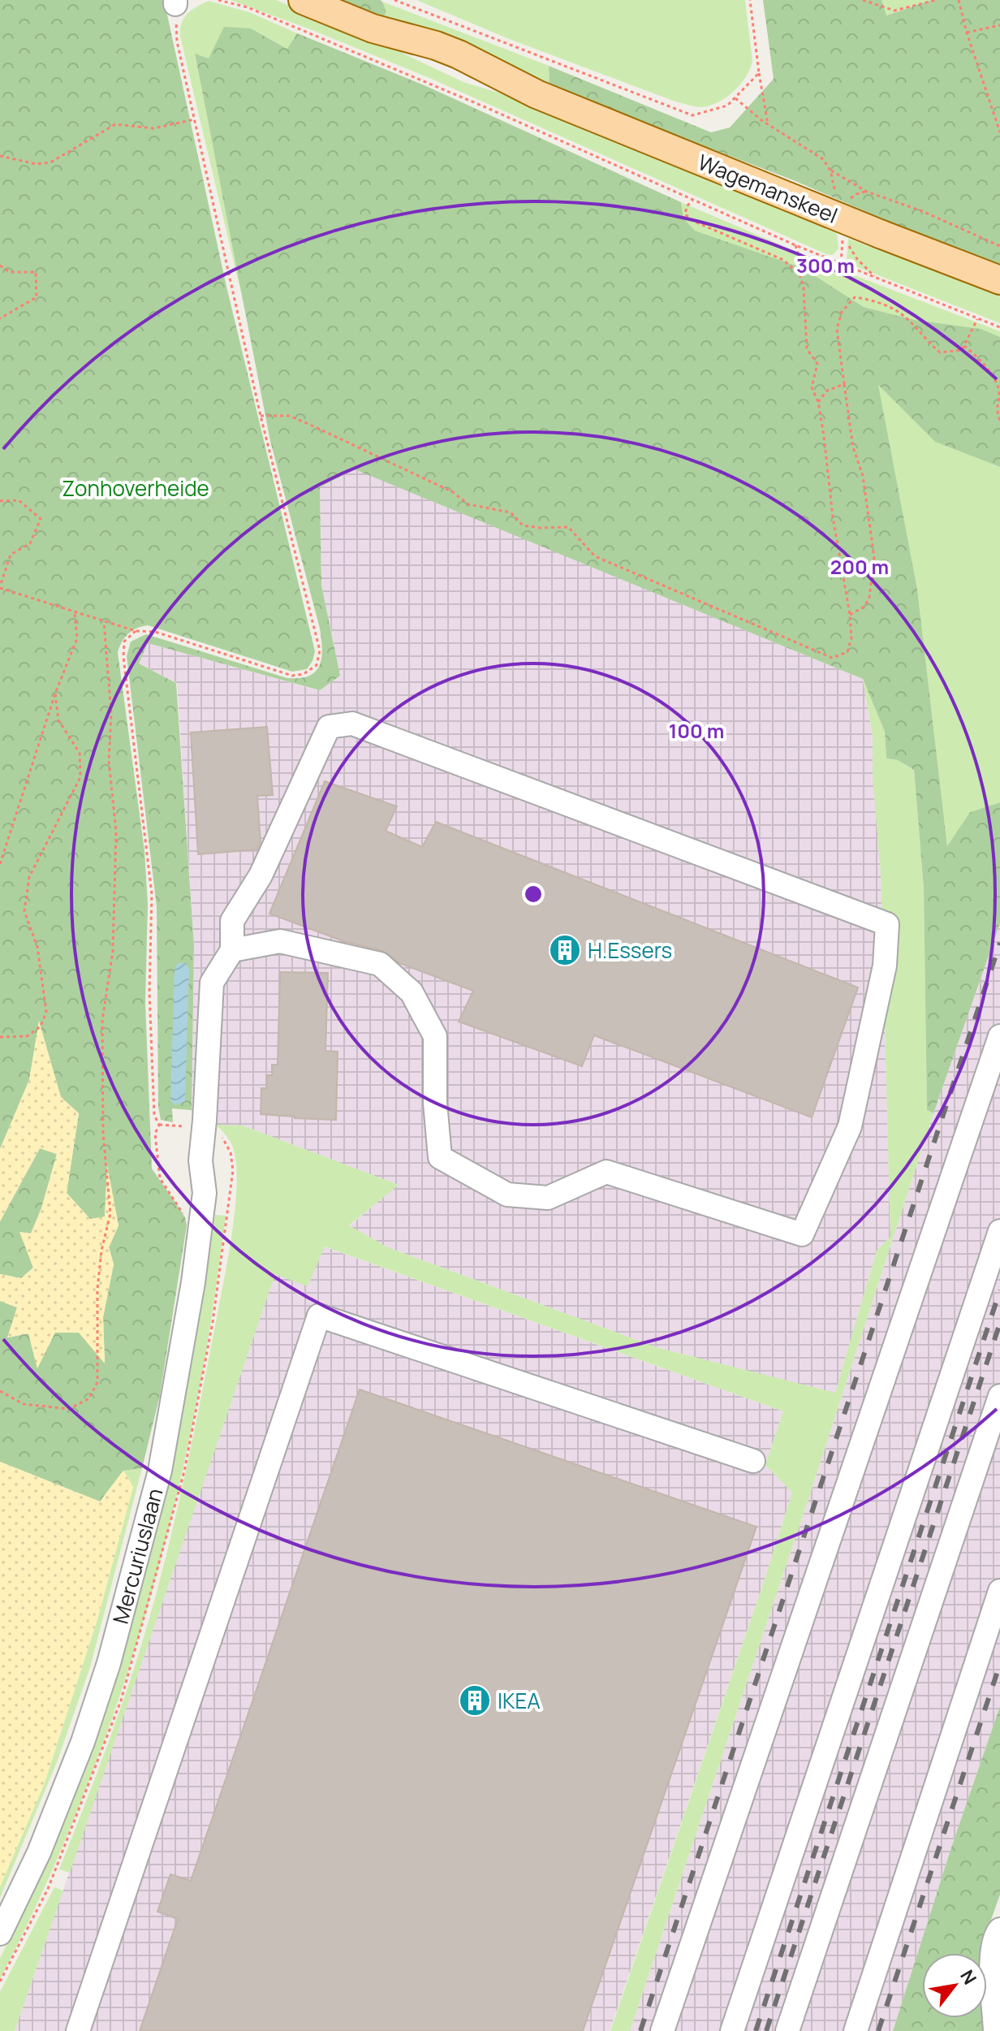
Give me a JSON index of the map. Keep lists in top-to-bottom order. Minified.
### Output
{"streets":{"main road":["Wagemanskeel"],"street":["Mercuriuslaan"]},"parks":["Zonhoverheide"],"places":{"building":["H.Essers","IKEA"]},"north":"top right","rings":["300 m","200 m","100 m"]}
